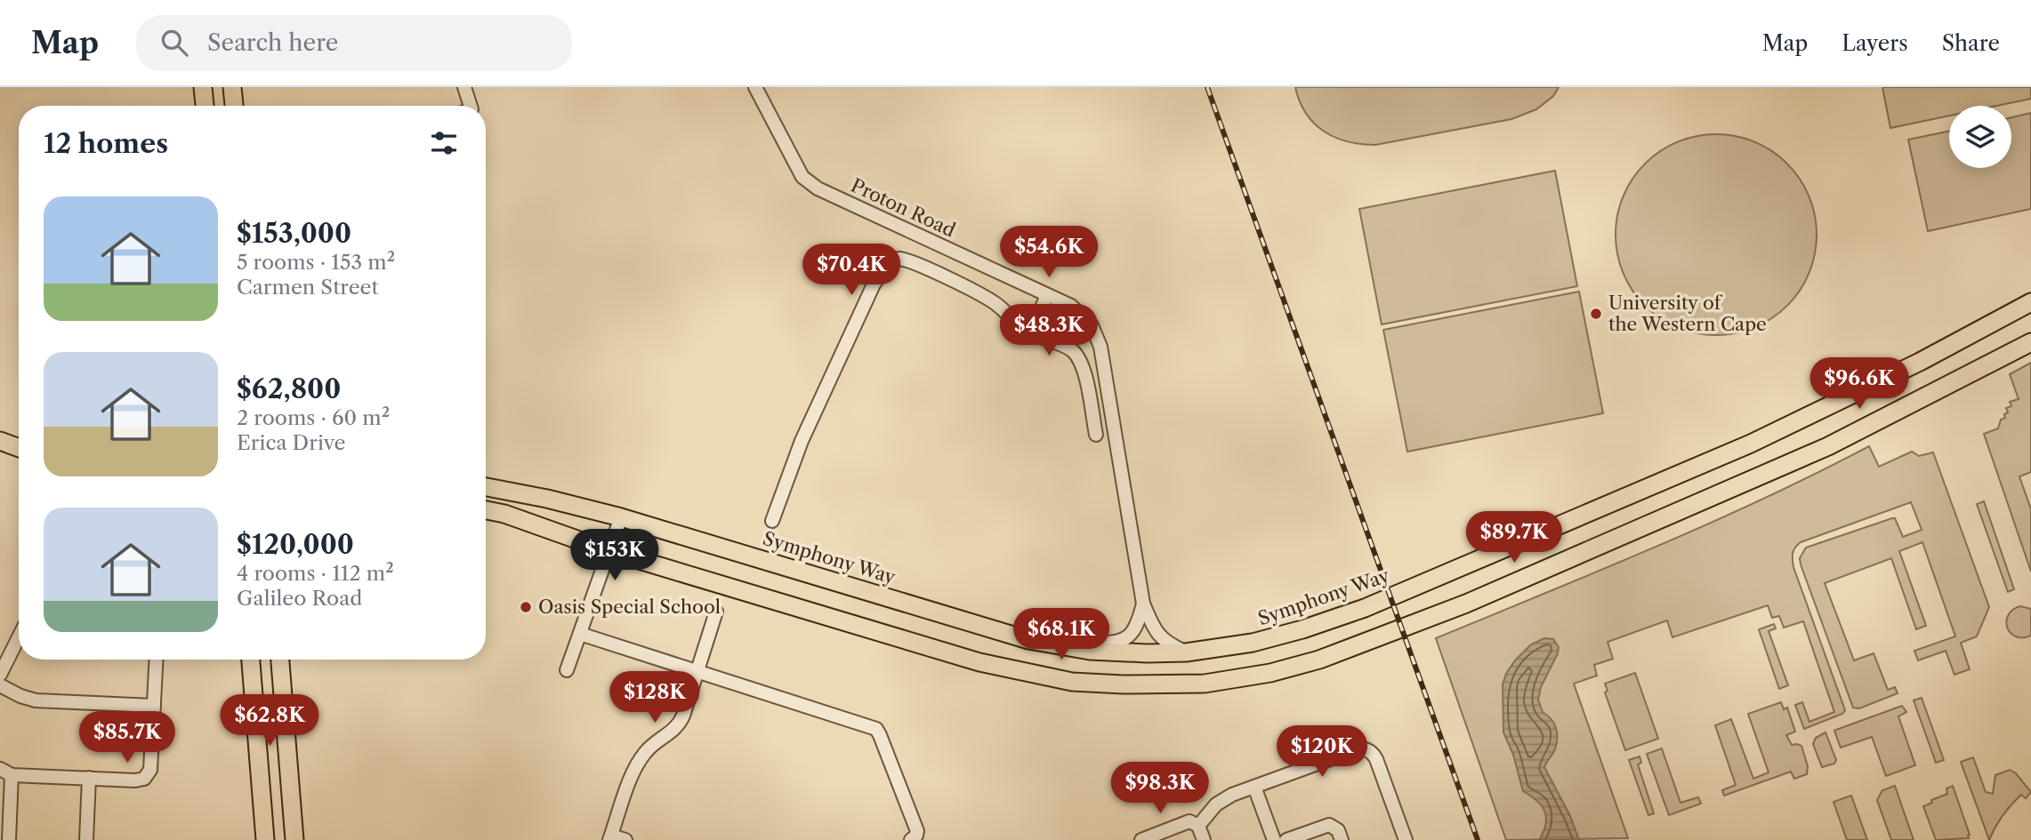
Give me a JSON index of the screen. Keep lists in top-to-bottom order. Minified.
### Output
{"streets":{"main road":["Symphony Way"],"street":["Proton Road"]},"crossings":[["Proton Road","Symphony Way"]],"places":["University of the Western Cape","Oasis Special School"],"page":{"header":"Map","search":"Search here","nav":["Map","Layers","Share"],"heading":"12 homes","list":[{"name":"$153,000","note":"5 rooms · 153 m² · Carmen Street"},{"name":"$62,800","note":"2 rooms · 60 m² · Erica Drive"},{"name":"$120,000","note":"4 rooms · 112 m² · Galileo Road"}],"price":["$54.6K","$70.4K","$48.3K","$96.6K","$89.7K","$153K","$68.1K","$128K","$62.8K","$85.7K","$120K","$98.3K"]}}
